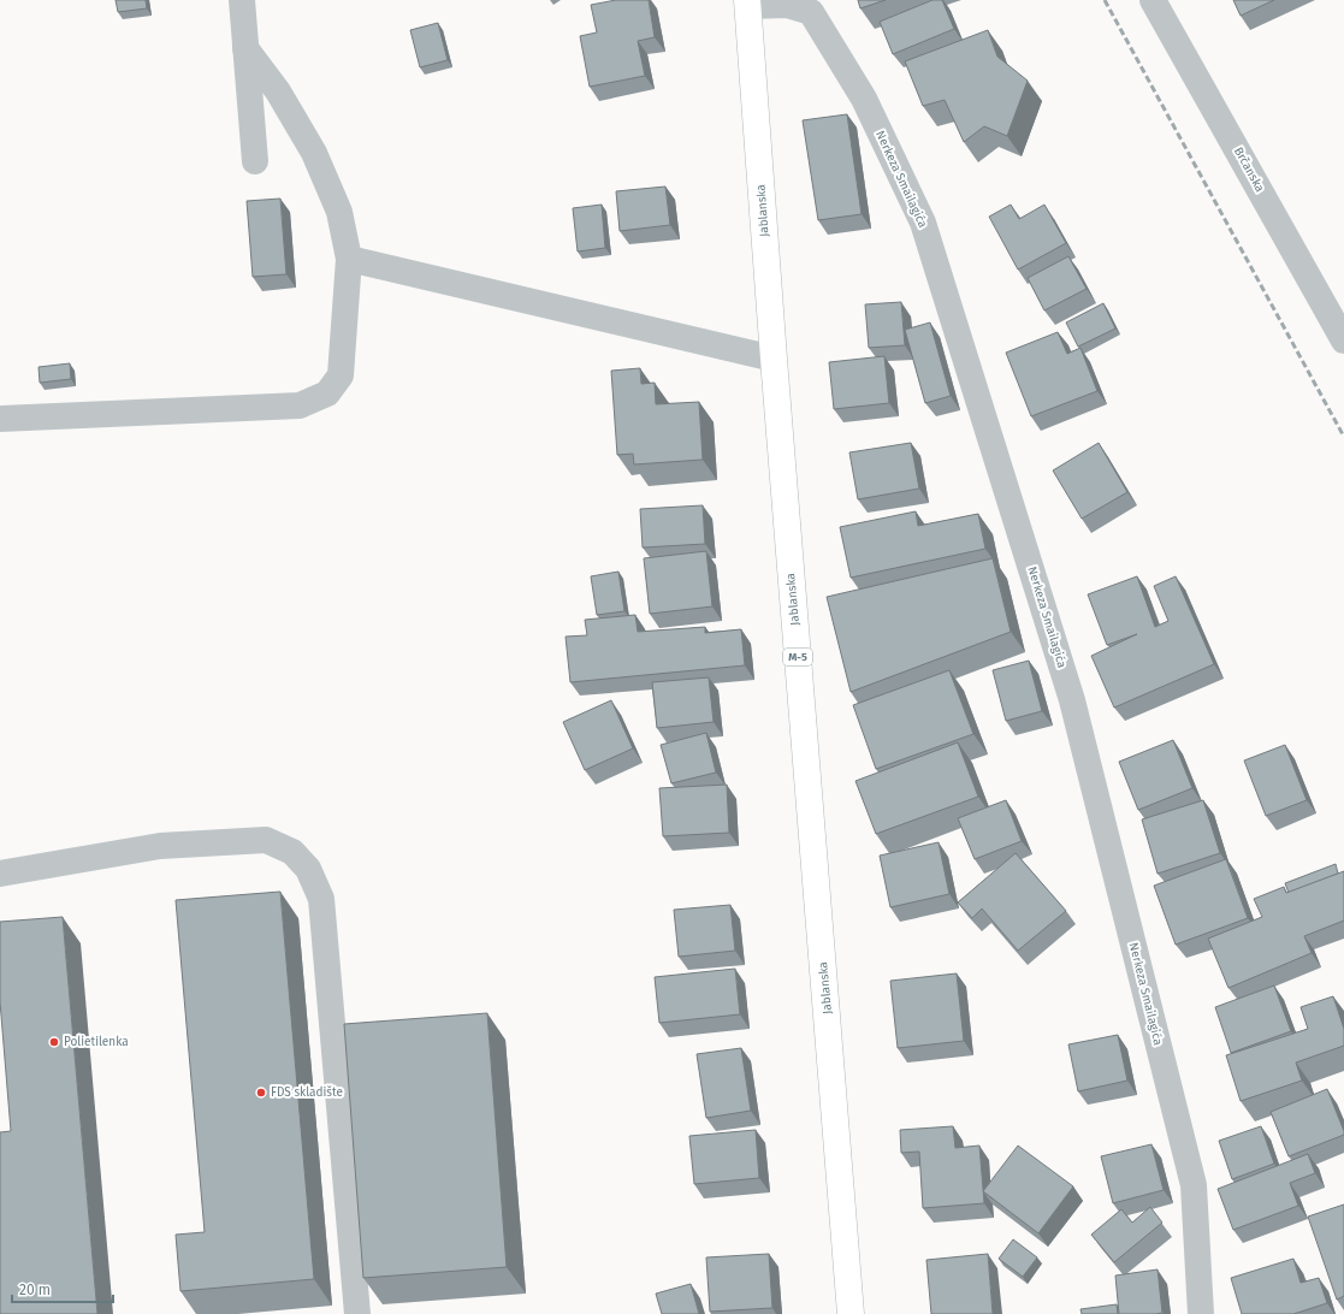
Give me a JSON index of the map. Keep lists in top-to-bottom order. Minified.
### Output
{"streets":{"main road":["Jablanska","M-5"],"street":["Brčanska","Nerkeza Smailagića"]},"crossings":[["Nerkeza Smailagića","Jablanska"]],"places":["Polietilenka","FDS skladište"],"scale_bar":"20 m"}
